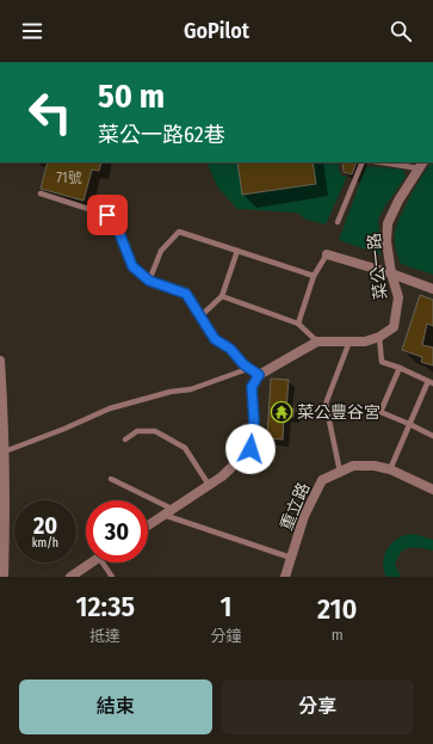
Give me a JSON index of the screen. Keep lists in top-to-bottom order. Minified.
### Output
{"streets":{"street":["菜公一路","重立路"]},"places":{"temple":["菜公豐谷宮"]},"house_numbers":["71號"],"page":{"header":"GoPilot","turn":["50 m","菜公一路62巷"],"speed":"20 km/h","limit":"30","eta":["12:35","抵達","1","分鐘","210","m"],"buttons":["結束","分享"]}}
